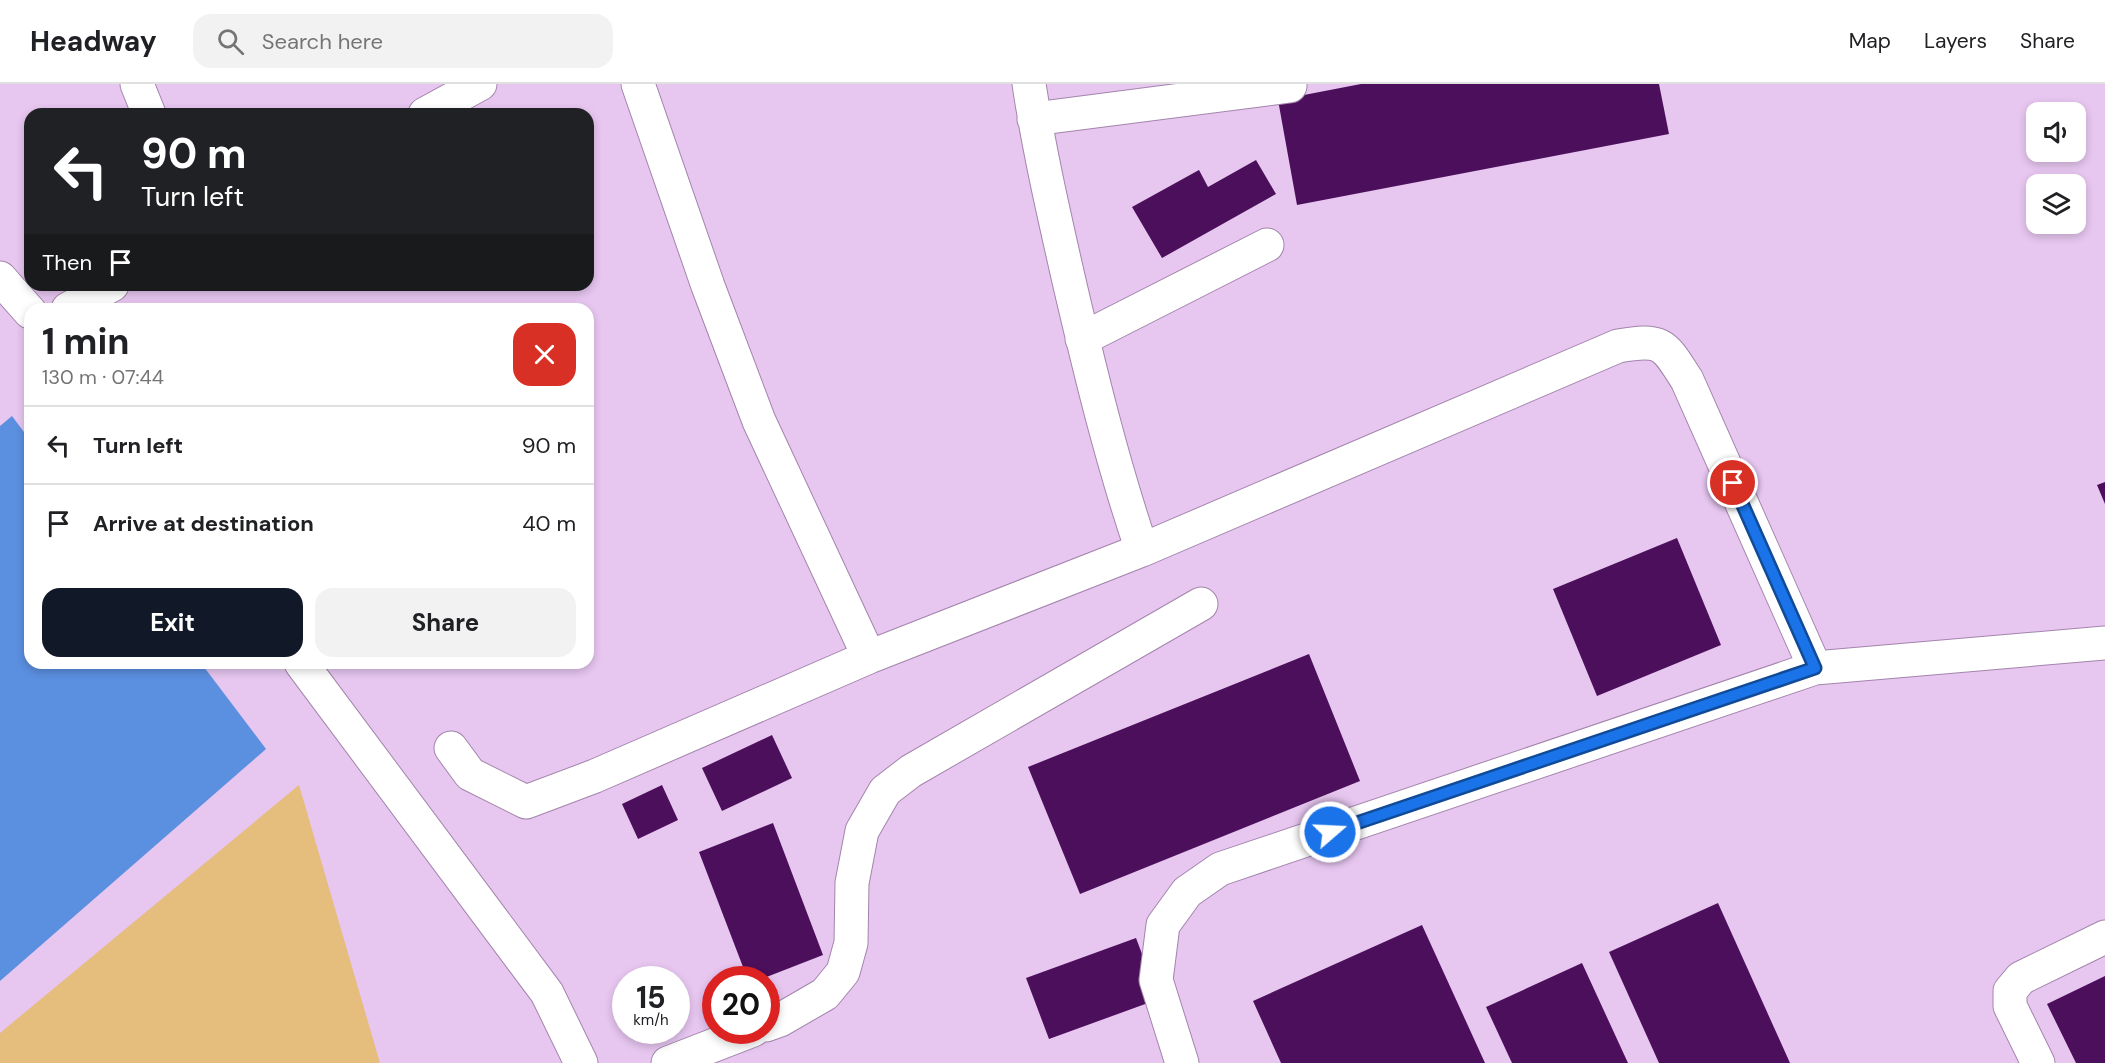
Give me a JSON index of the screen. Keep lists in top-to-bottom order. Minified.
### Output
{"page":{"header":"Headway","search":"Search here","nav":["Map","Layers","Share"],"turn":["90 m","Turn left"],"then":"Then","heading":["1 min","130 m · 07:44"],"list":[{"name":"Turn left","value":"90 m"},{"name":"Arrive at destination","value":"40 m"}],"buttons":["Exit","Share"],"speed":"15 km/h","limit":"20"}}
